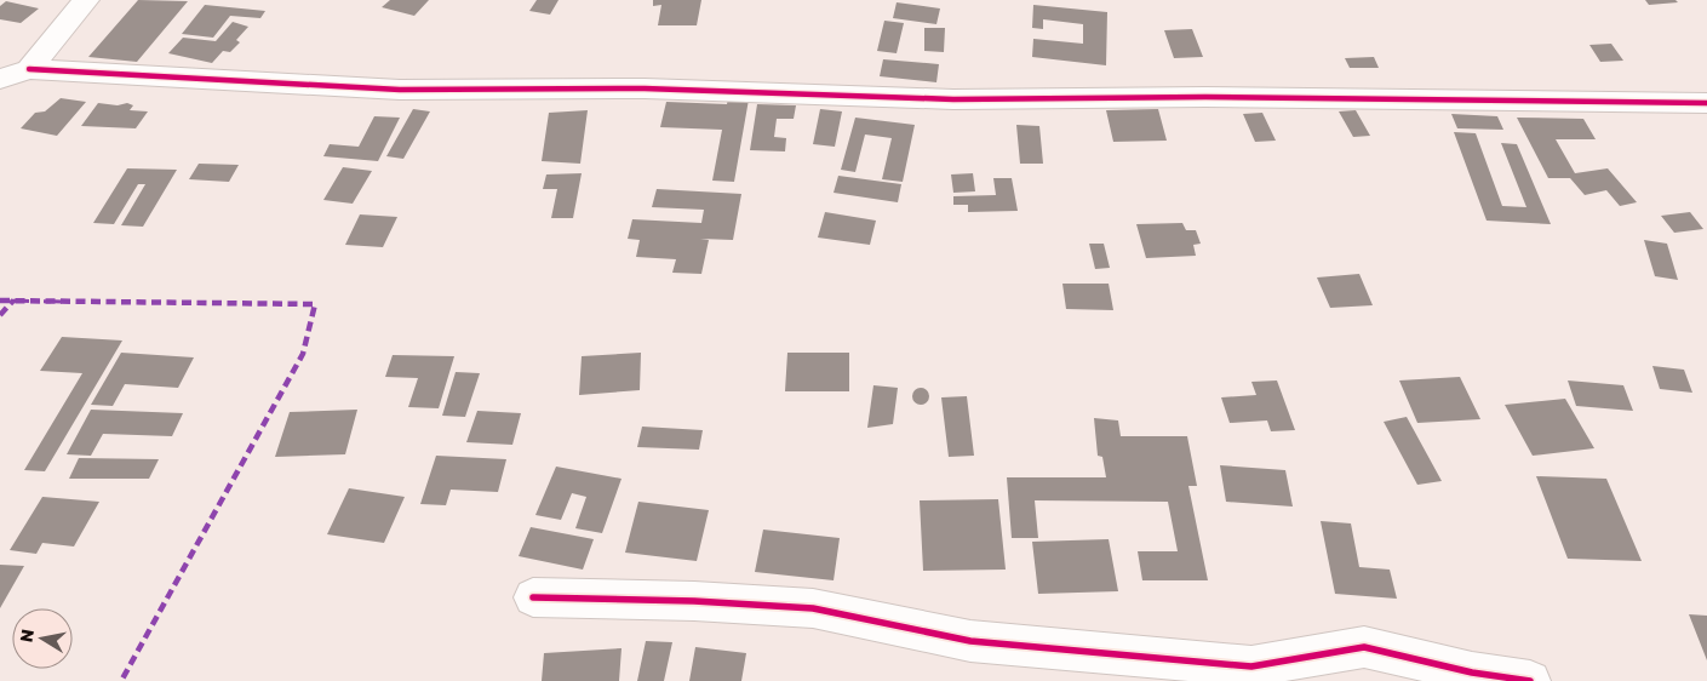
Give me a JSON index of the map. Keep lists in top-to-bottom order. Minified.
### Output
{"north":"left"}
